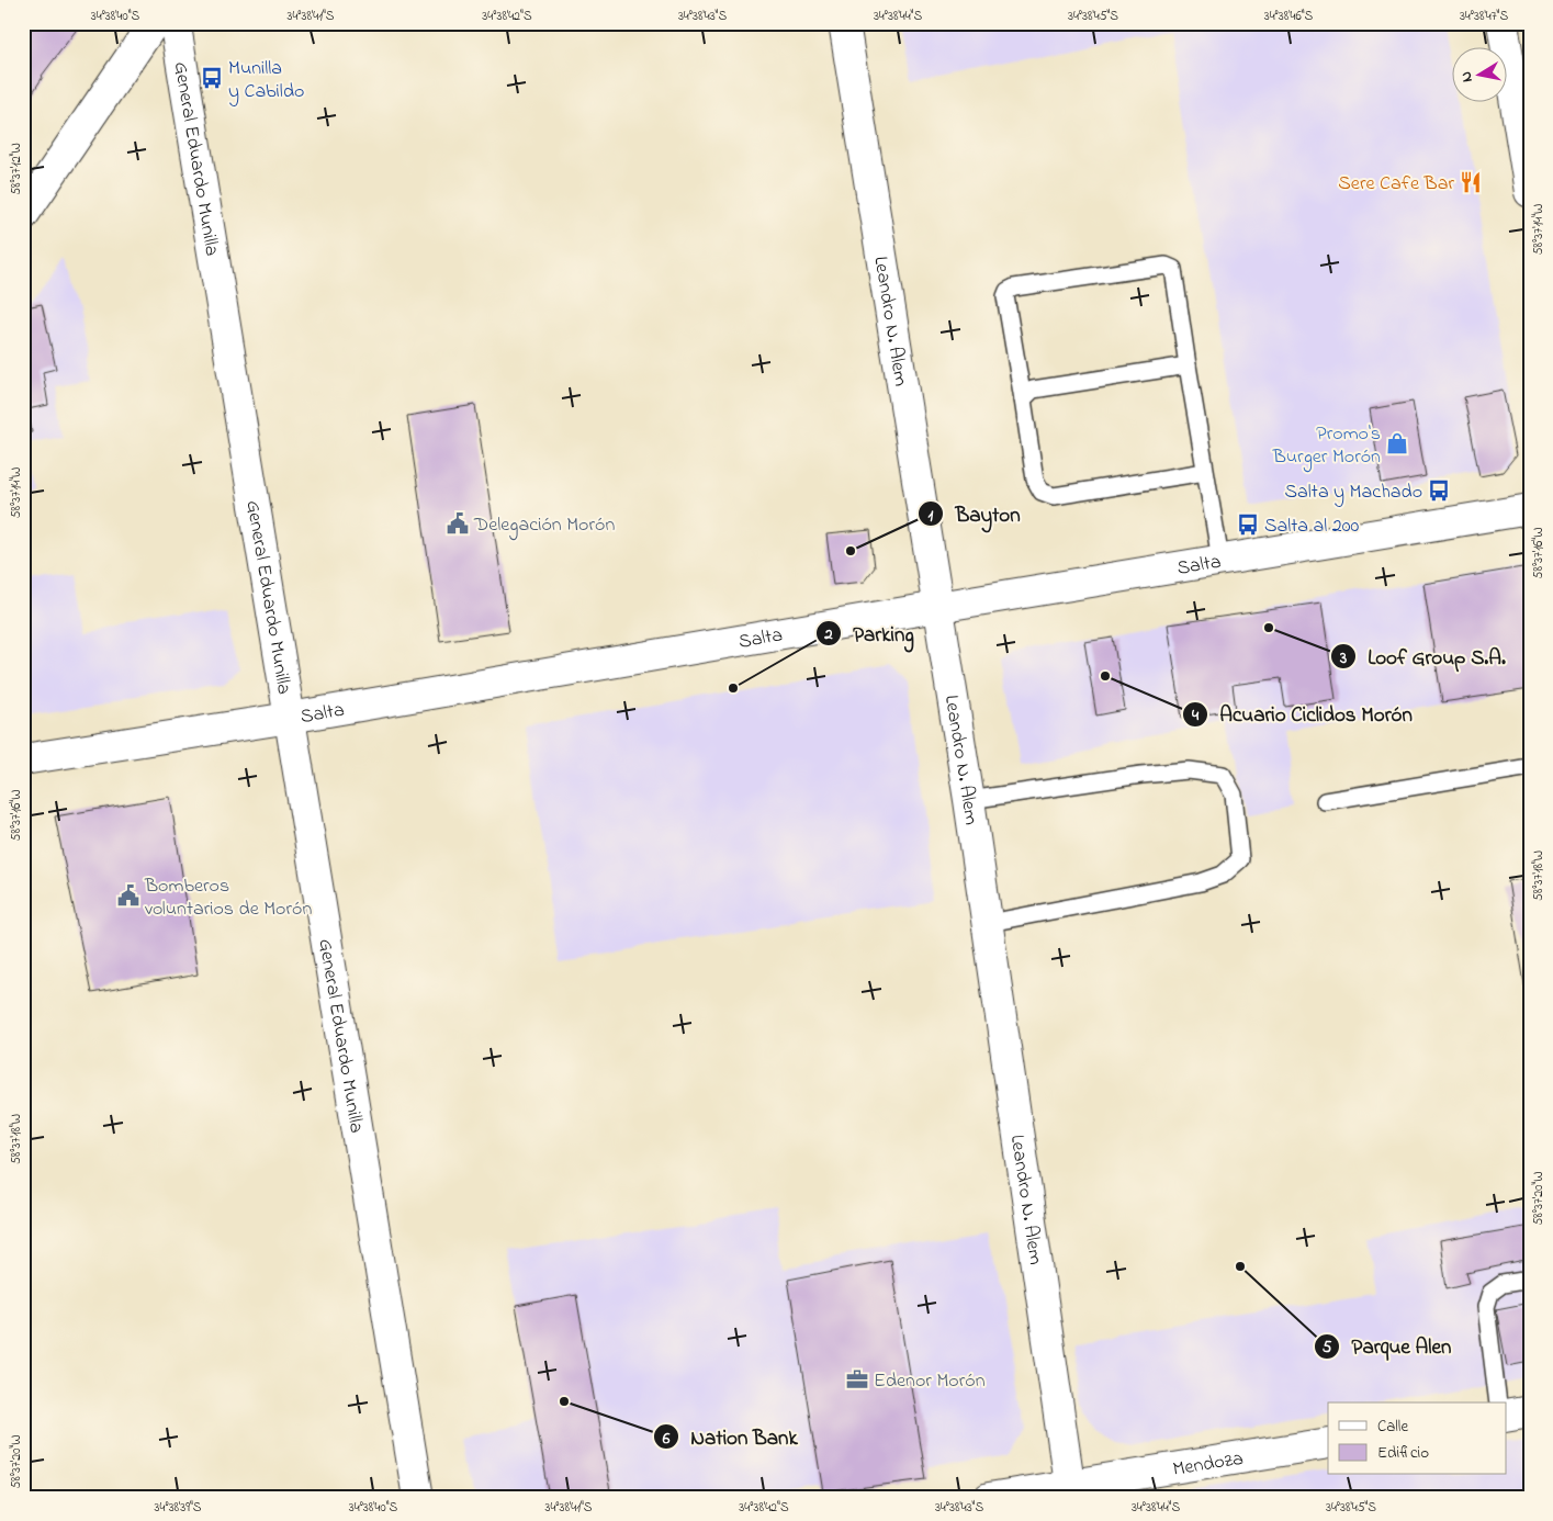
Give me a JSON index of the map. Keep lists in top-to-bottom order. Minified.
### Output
{"streets":{"street":["General Eduardo Munilla","Leandro N. Alem","Salta","Mendoza"]},"crossings":[["General Eduardo Munilla","Salta"],["Leandro N. Alem","Salta"],["Leandro N. Alem","Mendoza"]],"places":{"bus stop":["Munilla y Cabildo","Salta y Machado","Salta al 200"],"restaurant":["Sere Cafe Bar"],"shop":["Promo's Burger Morón"],"public building":["Delegación Morón","Bomberos voluntarios de Morón"],"other":["Bayton","Loof Group S.A.","Acuario Ciclidos Morón","Parking","Parque Alen","Nation Bank"],"office":["Edenor Morón"]},"legend":["Calle","Edificio"],"north":"left","coordinates":["34°38'40\"S","34°38'41\"S","34°38'42\"S","34°38'43\"S","34°38'44\"S","34°38'45\"S","34°38'46\"S","34°38'47\"S","58°37'12\"W","58°37'14\"W","58°37'16\"W","58°37'18\"W","58°37'20\"W","34°38'39\"S"]}
